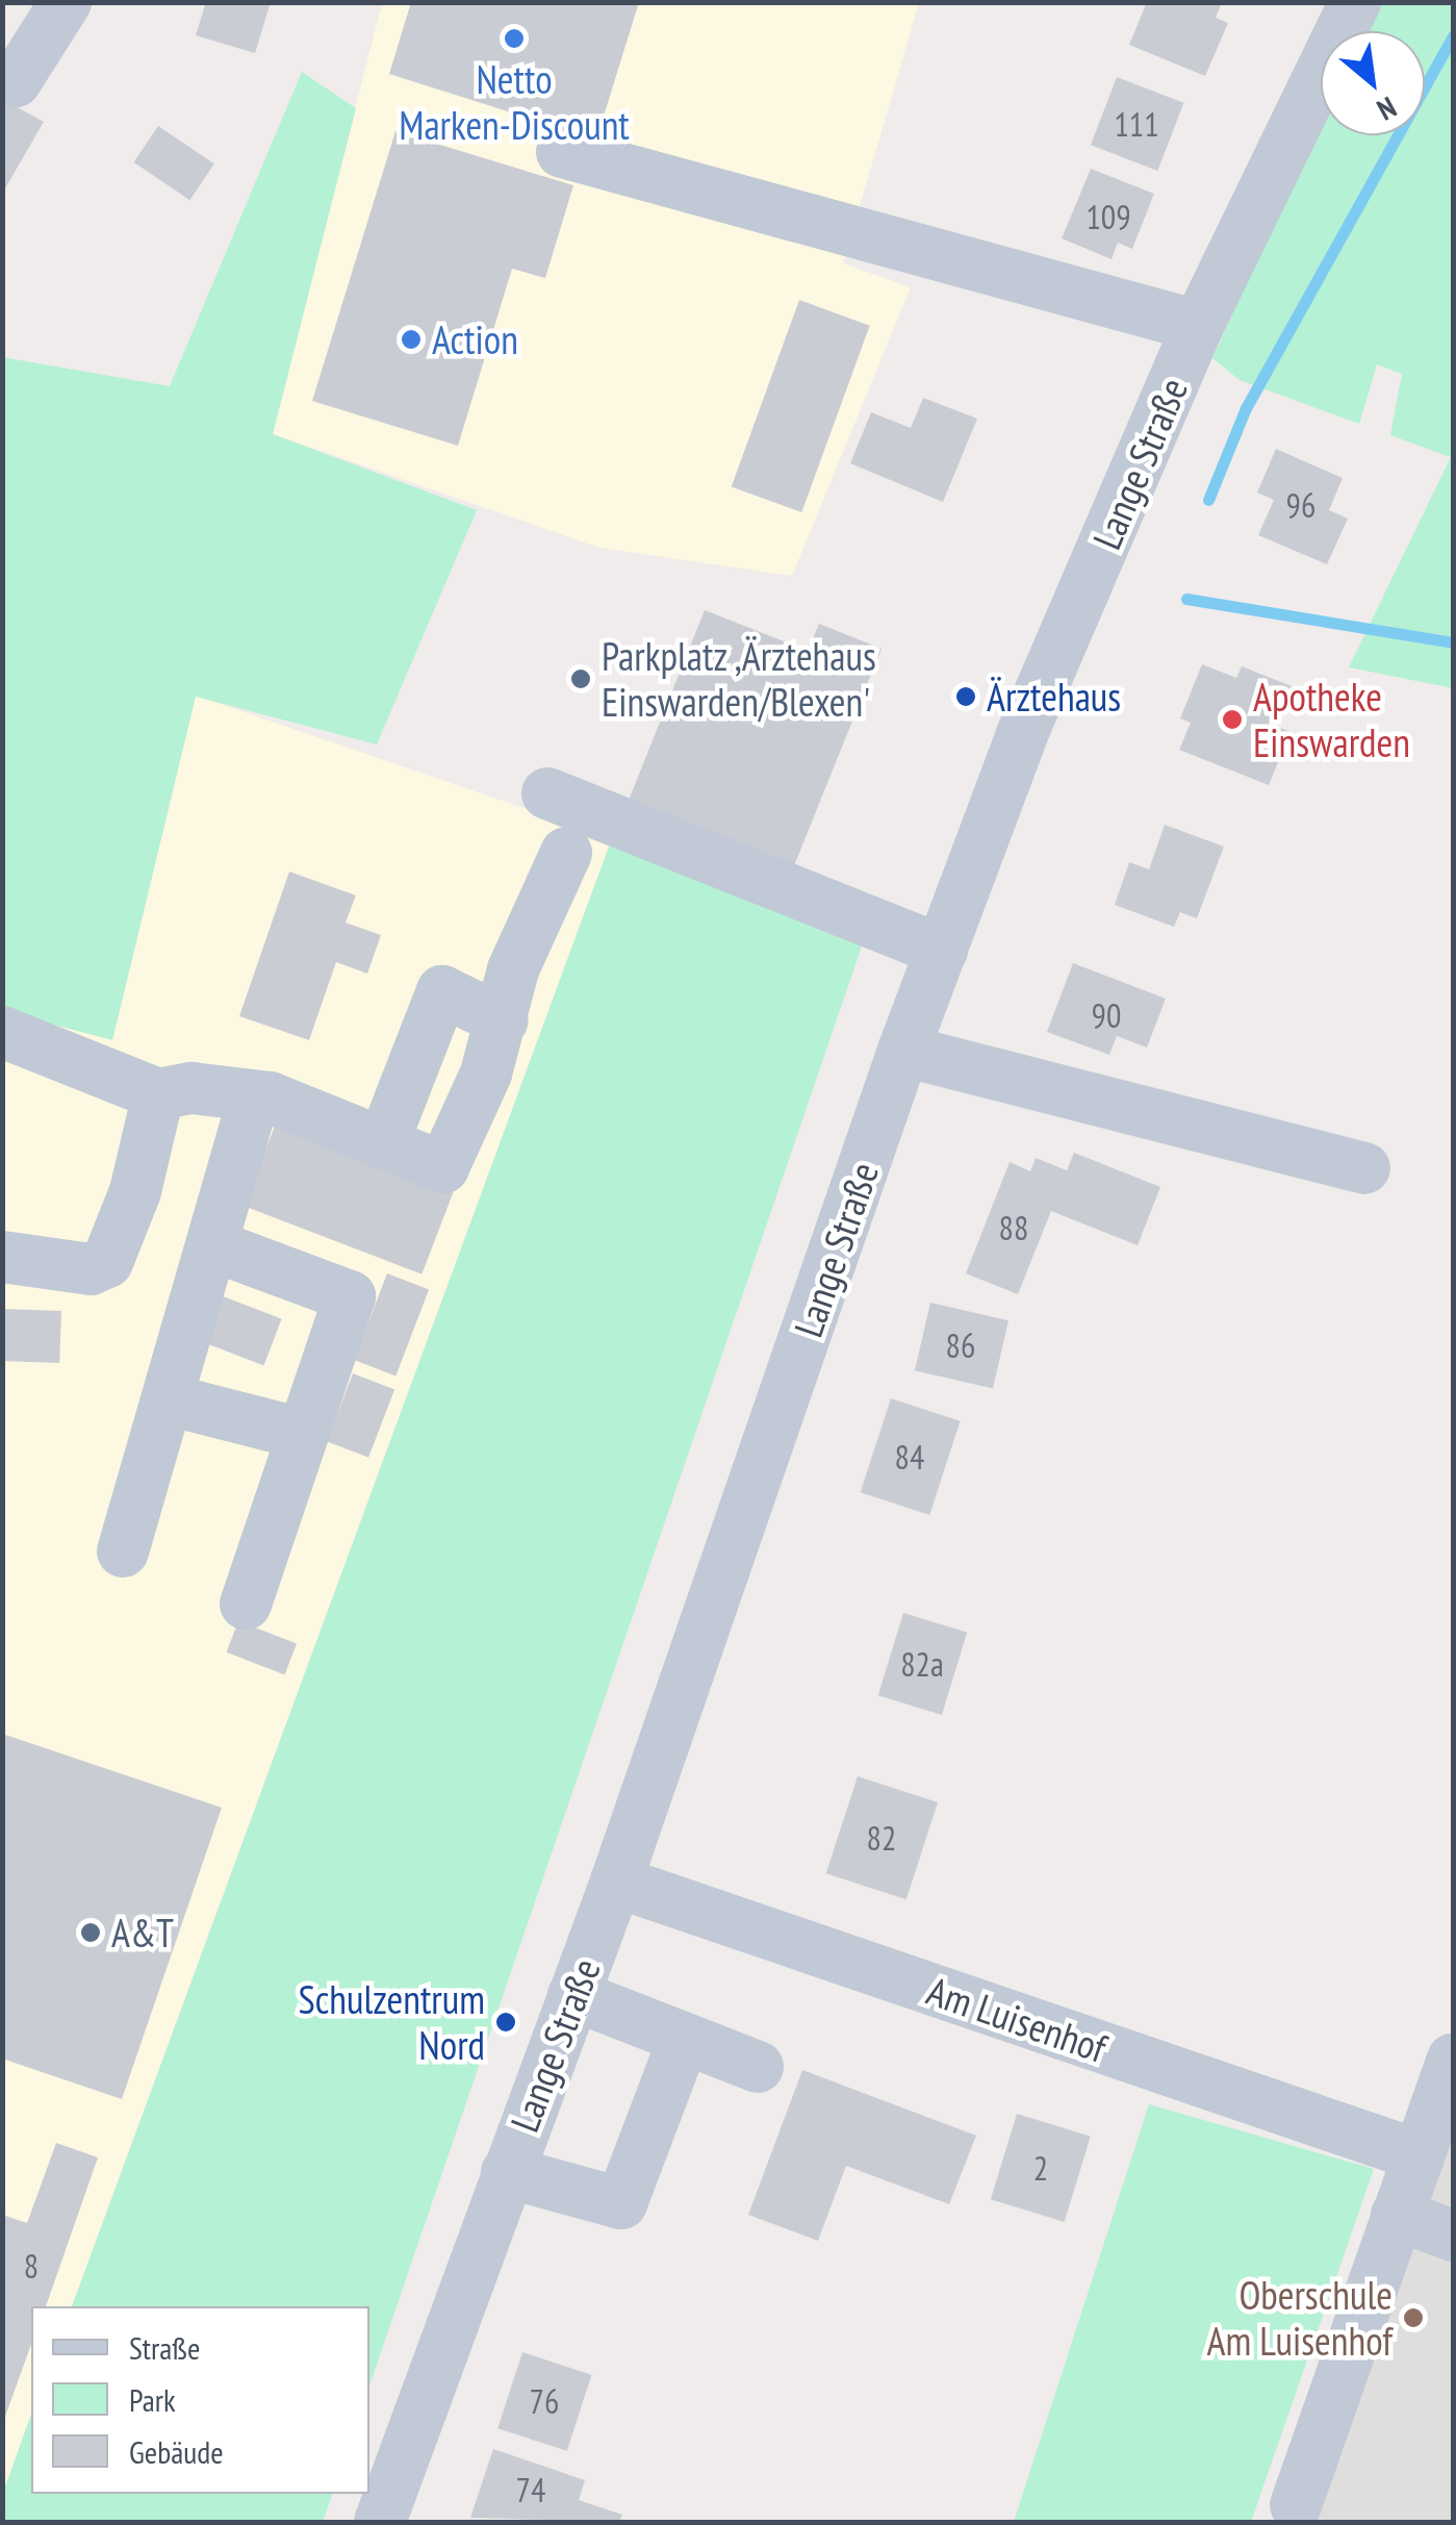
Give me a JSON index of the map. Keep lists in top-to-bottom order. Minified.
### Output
{"streets":{"street":["Lange Straße","Am Luisenhof"]},"crossings":[["Lange Straße","Am Luisenhof"]],"places":["Netto Marken-Discount","Action","Parkplatz ,Ärztehaus Einswarden/Blexen'","Ärztehaus","Apotheke Einswarden","A&T","Schulzentrum Nord","Oberschule Am Luisenhof"],"house_numbers":["111","109","96","90","88","86","84","82a","82","2","8","76","74"],"legend":["Straße","Park","Gebäude"],"north":"bottom right"}
